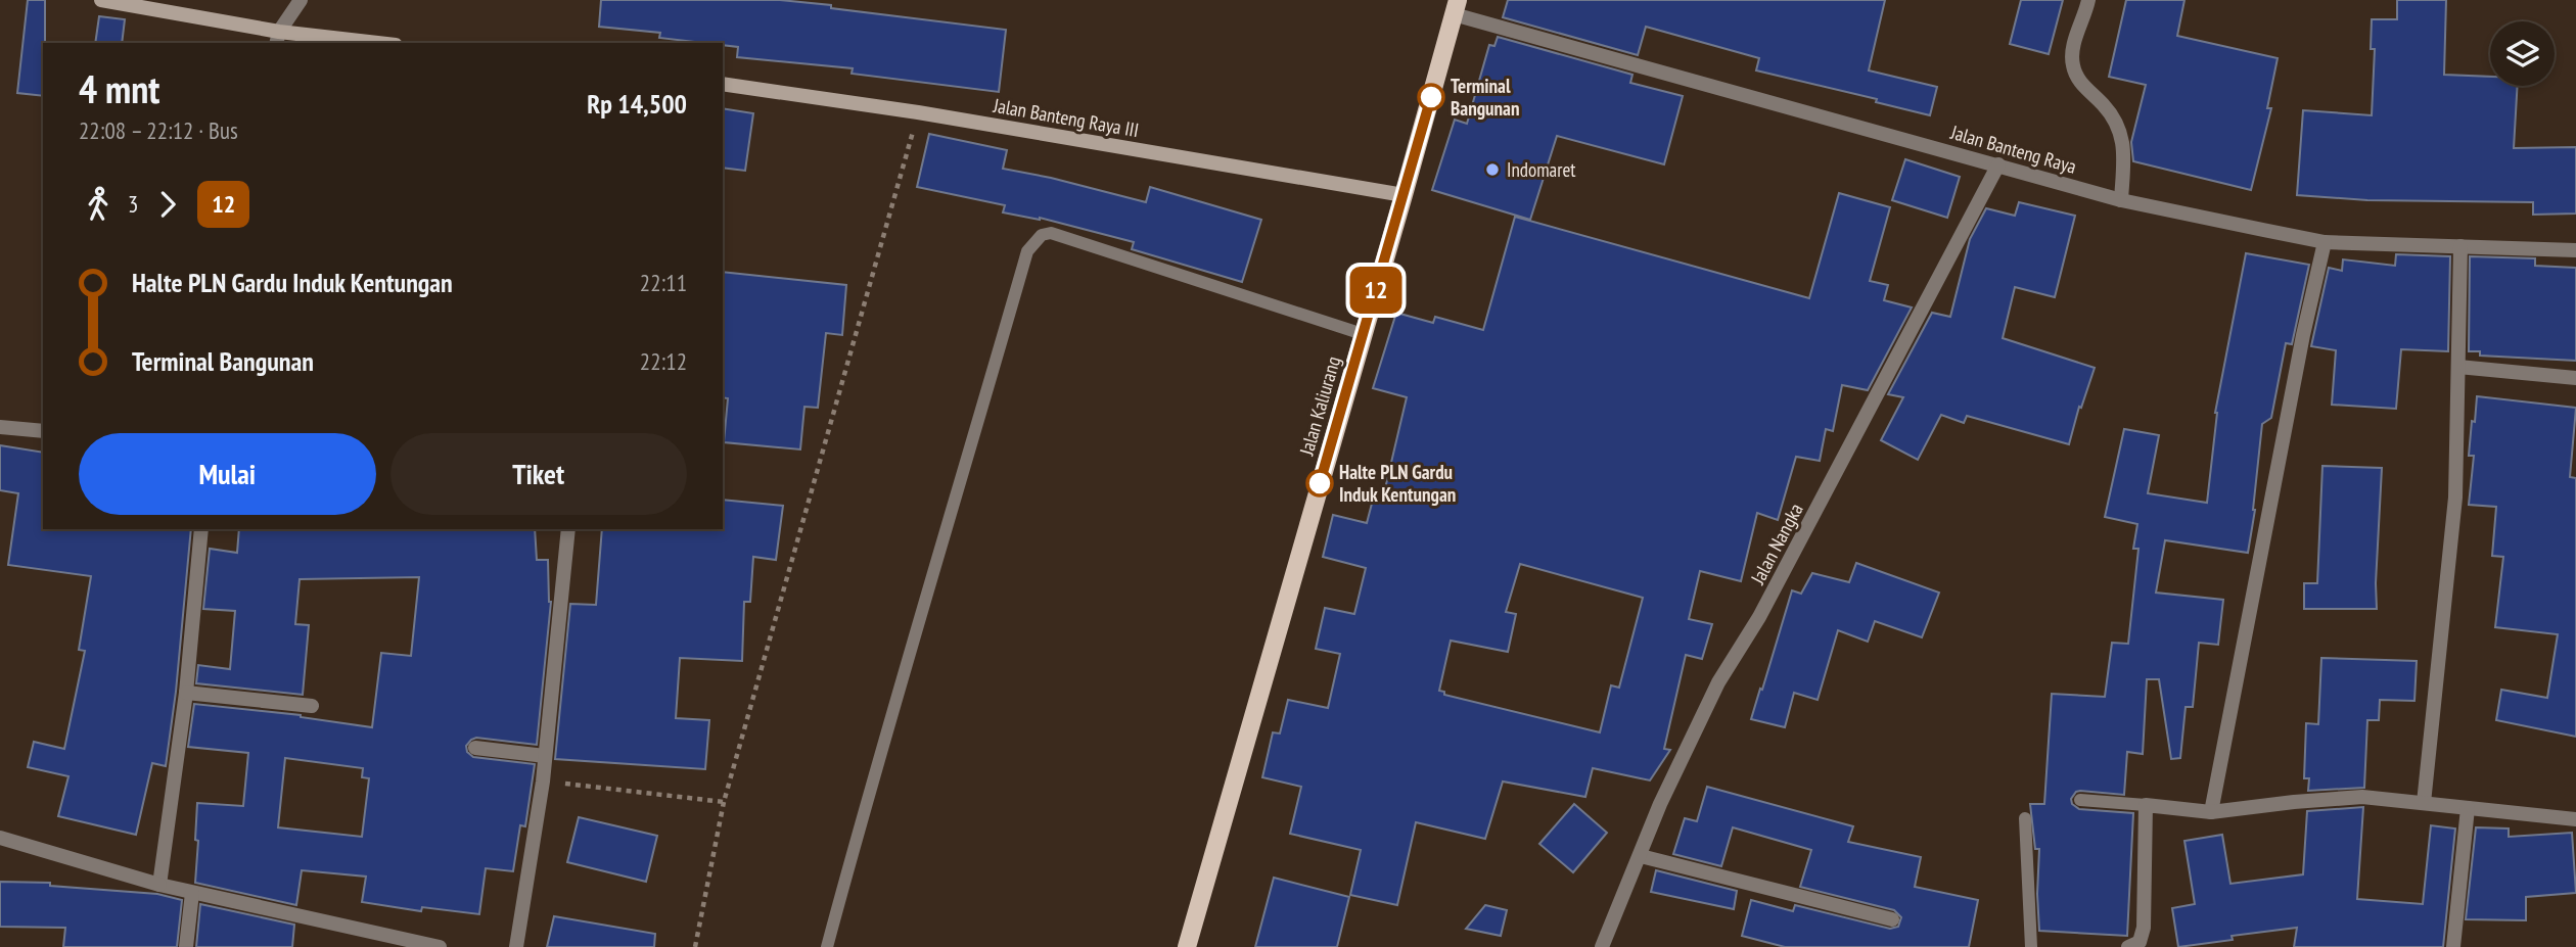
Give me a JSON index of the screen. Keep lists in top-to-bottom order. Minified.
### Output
{"streets":{"main road":["Jalan Kaliurang"],"street":["Jalan Banteng Raya III","Jalan Banteng Raya","Jalan Nangka"]},"crossings":[["Jalan Banteng Raya III","Jalan Kaliurang"],["Jalan Banteng Raya","Jalan Kaliurang"],["Jalan Banteng Raya","Jalan Nangka"]],"places":["Terminal Bangunan","Indomaret","Halte PLN Gardu Induk Kentungan"],"lines":["bus line 12"],"page":{"on_map":"12","heading":["4 mnt","22:08 – 22:12 · Bus","Rp 14,500"],"legs":["3","12"],"list":[{"name":"Halte PLN Gardu Induk Kentungan","value":"22:11"},{"name":"Terminal Bangunan","value":"22:12"}],"buttons":["Mulai","Tiket"]}}
